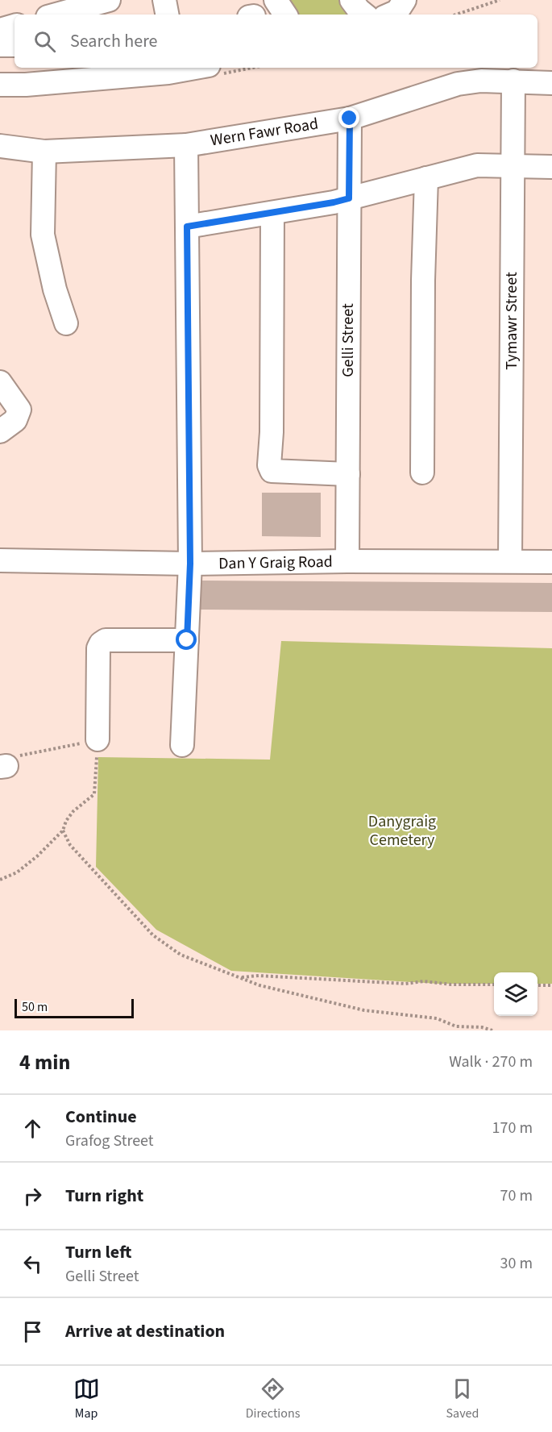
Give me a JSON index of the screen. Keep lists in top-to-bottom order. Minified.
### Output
{"streets":{"street":["Wern Fawr Road","Tymawr Street","Gelli Street","Dan Y Graig Road"]},"crossings":[["Wern Fawr Road","Tymawr Street"],["Wern Fawr Road","Gelli Street"],["Tymawr Street","Dan Y Graig Road"],["Gelli Street","Dan Y Graig Road"]],"parks":["Danygraig Cemetery"],"scale_bar":"50 m","page":{"search":"Search here","scale":"50 m","heading":["4 min","Walk · 270 m"],"list":[["Continue","Grafog Street","170 m"],["Turn right","70 m"],["Turn left","Gelli Street","30 m"],"Arrive at destination"],"nav":["Map","Directions","Saved"]}}
